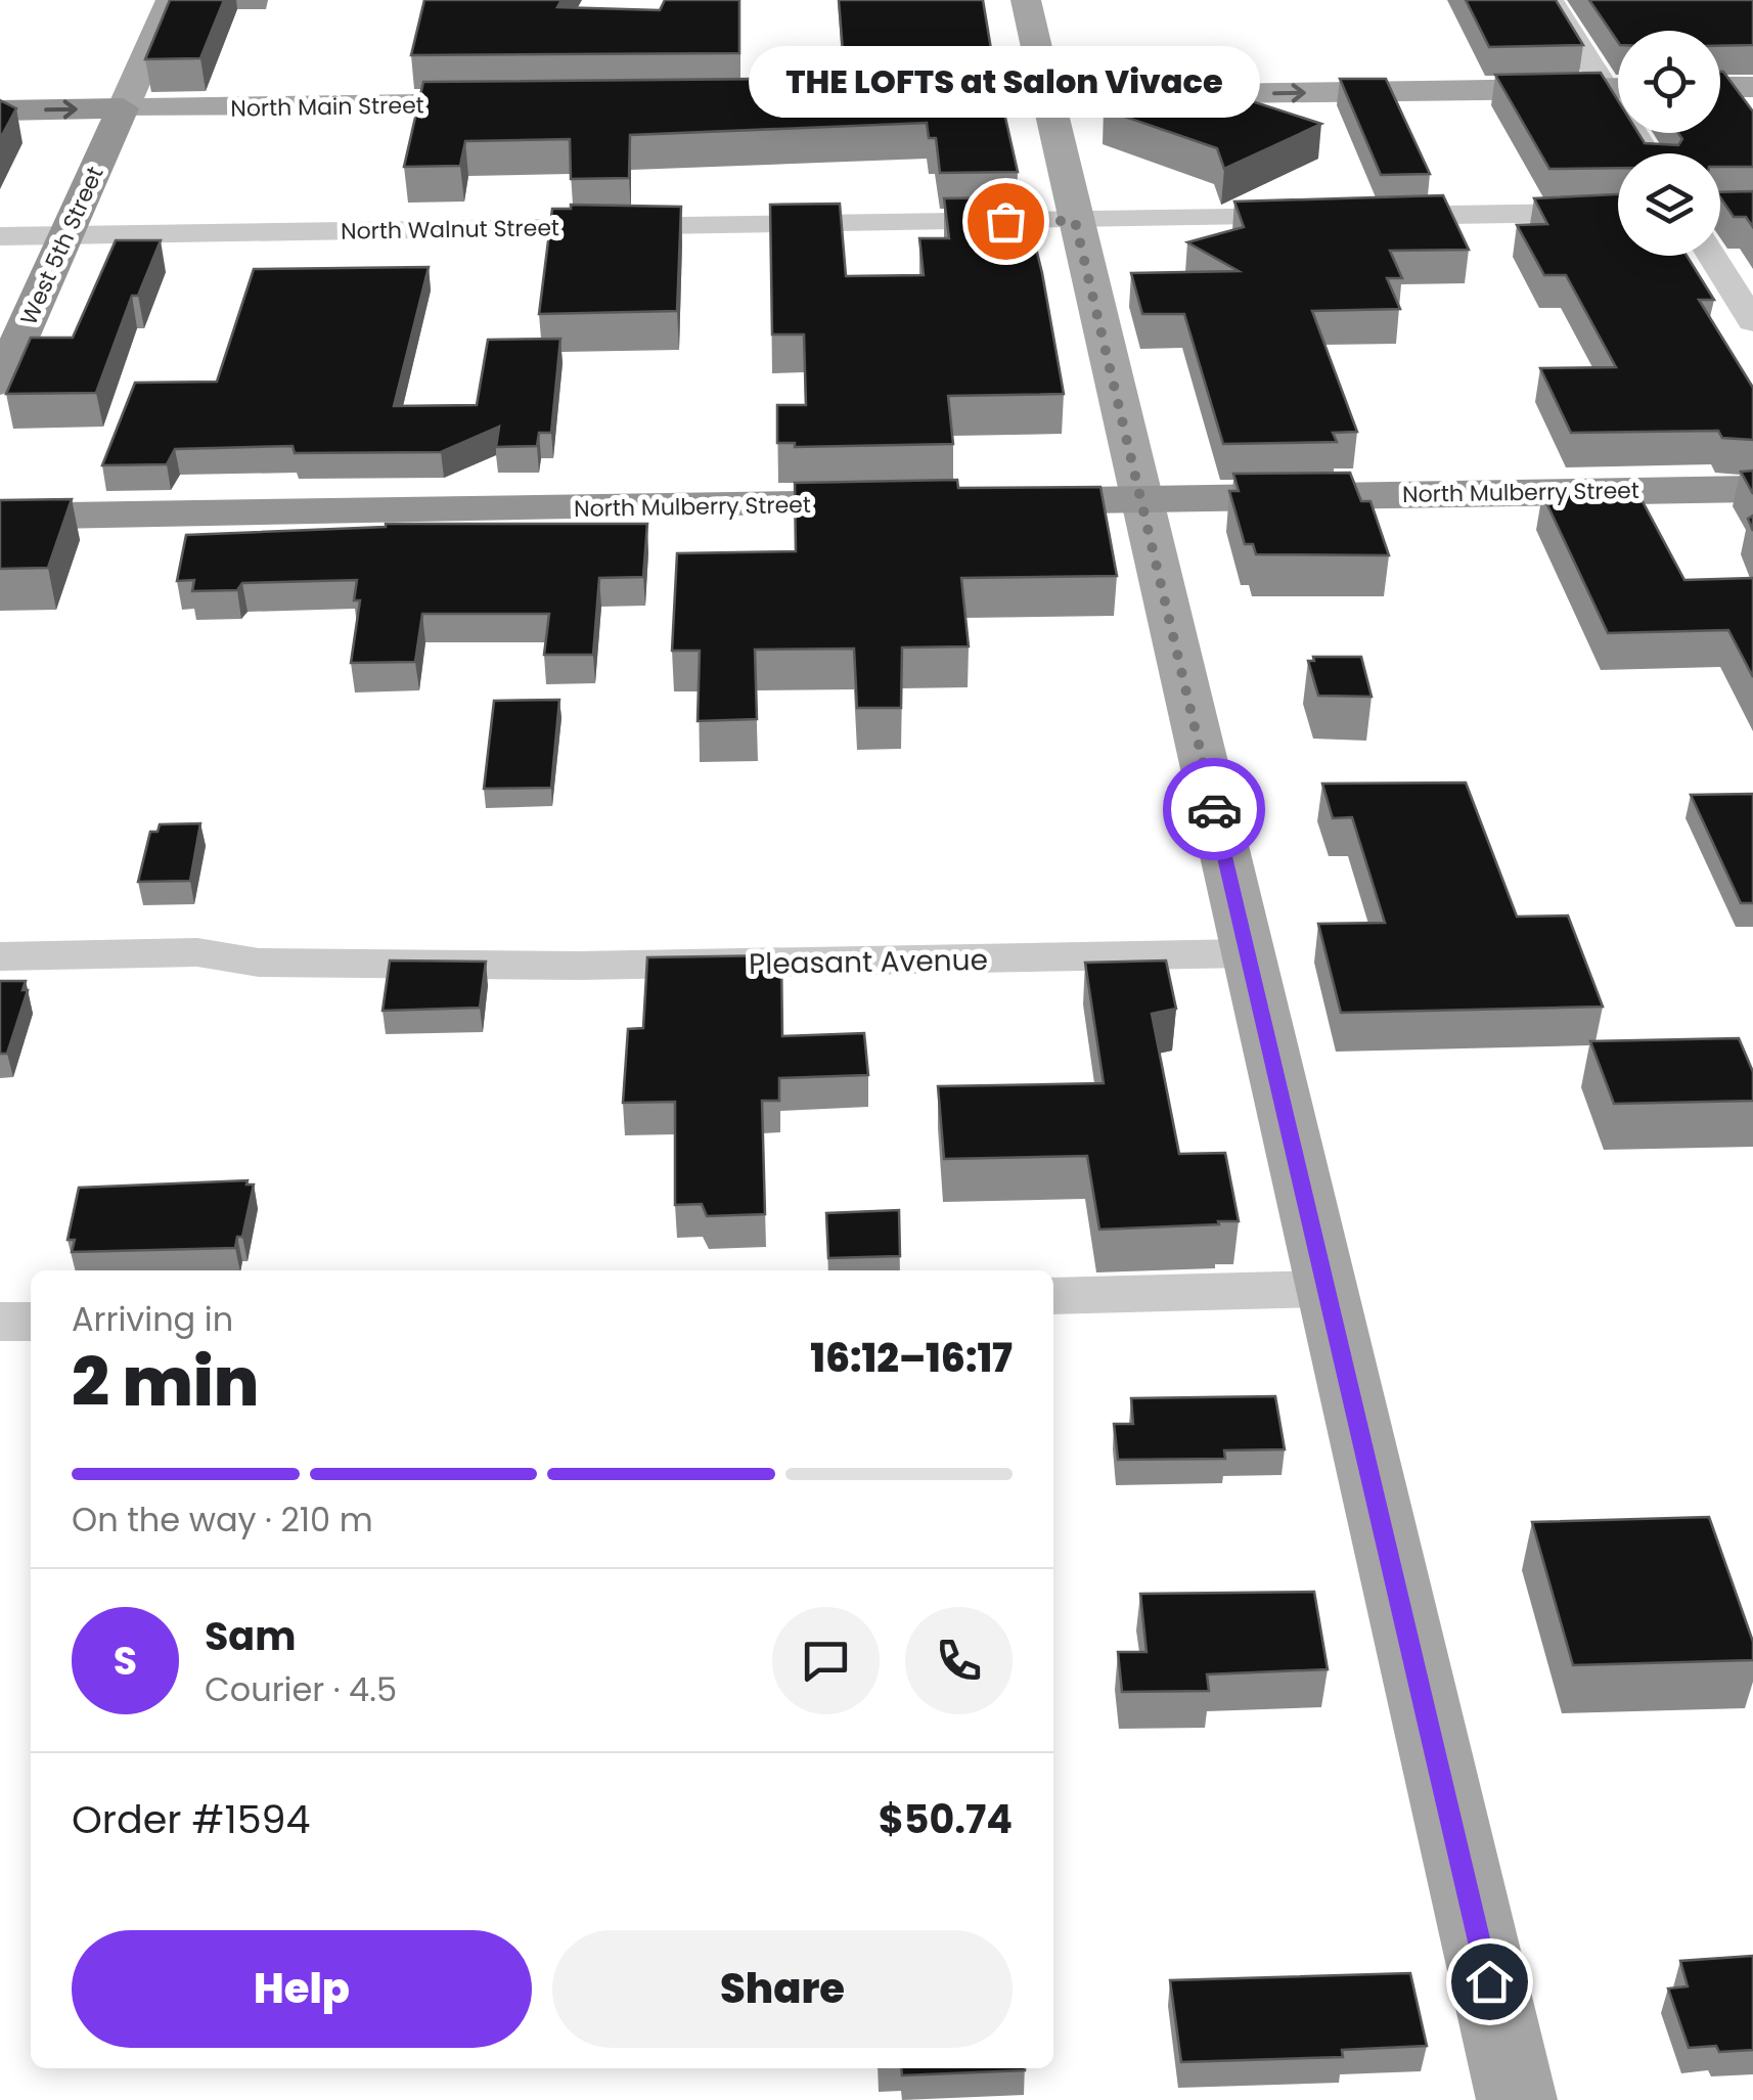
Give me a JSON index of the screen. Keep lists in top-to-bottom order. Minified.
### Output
{"streets":{"highway":["North Main Street","West 5th Street","North Mulberry Street"],"street":["North Walnut Street","Pleasant Avenue"]},"crossings":[["North Main Street","West 5th Street"],["North Walnut Street","West 5th Street"]],"places":["THE LOFTS at Salon Vivace"],"page":{"bubble":"THE LOFTS at Salon Vivace","heading":["2 min","Arriving in","16:12–16:17"],"panel":["Sam","Courier · 4.5","Order #1594","$50.74"],"bar":"On the way · 210 m","round":"S","buttons":["Help","Share"]}}
